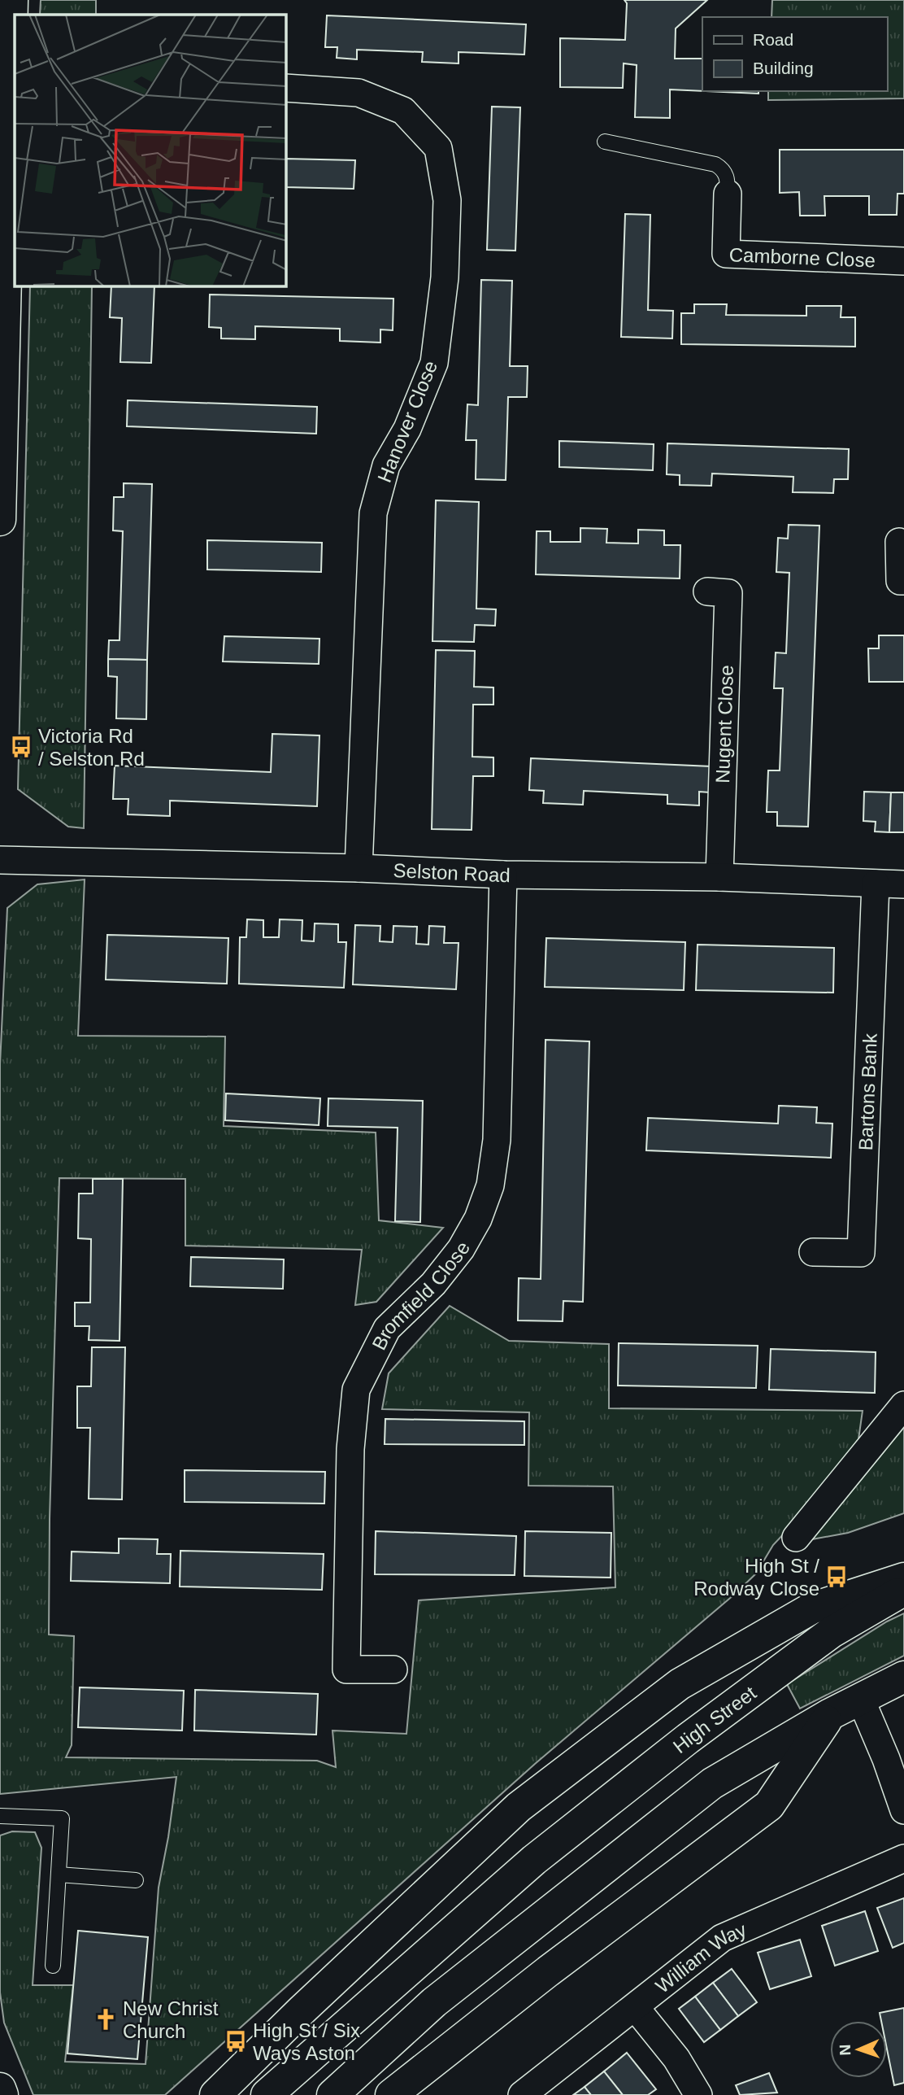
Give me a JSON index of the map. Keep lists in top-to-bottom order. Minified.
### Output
{"streets":{"main road":["High Street"],"street":["Camborne Close","Hanover Close","Nugent Close","Selston Road","Bartons Bank","Bromfield Close","William Way"]},"crossings":[["Hanover Close","Selston Road"],["Nugent Close","Selston Road"],["Selston Road","Bartons Bank"],["Selston Road","Bromfield Close"]],"places":{"bus stop":["Victoria Rd / Selston Rd","High St / Rodway Close","High St / Six Ways Aston"],"church":["New Christ Church"]},"legend":["Road","Building"],"north":"left"}
